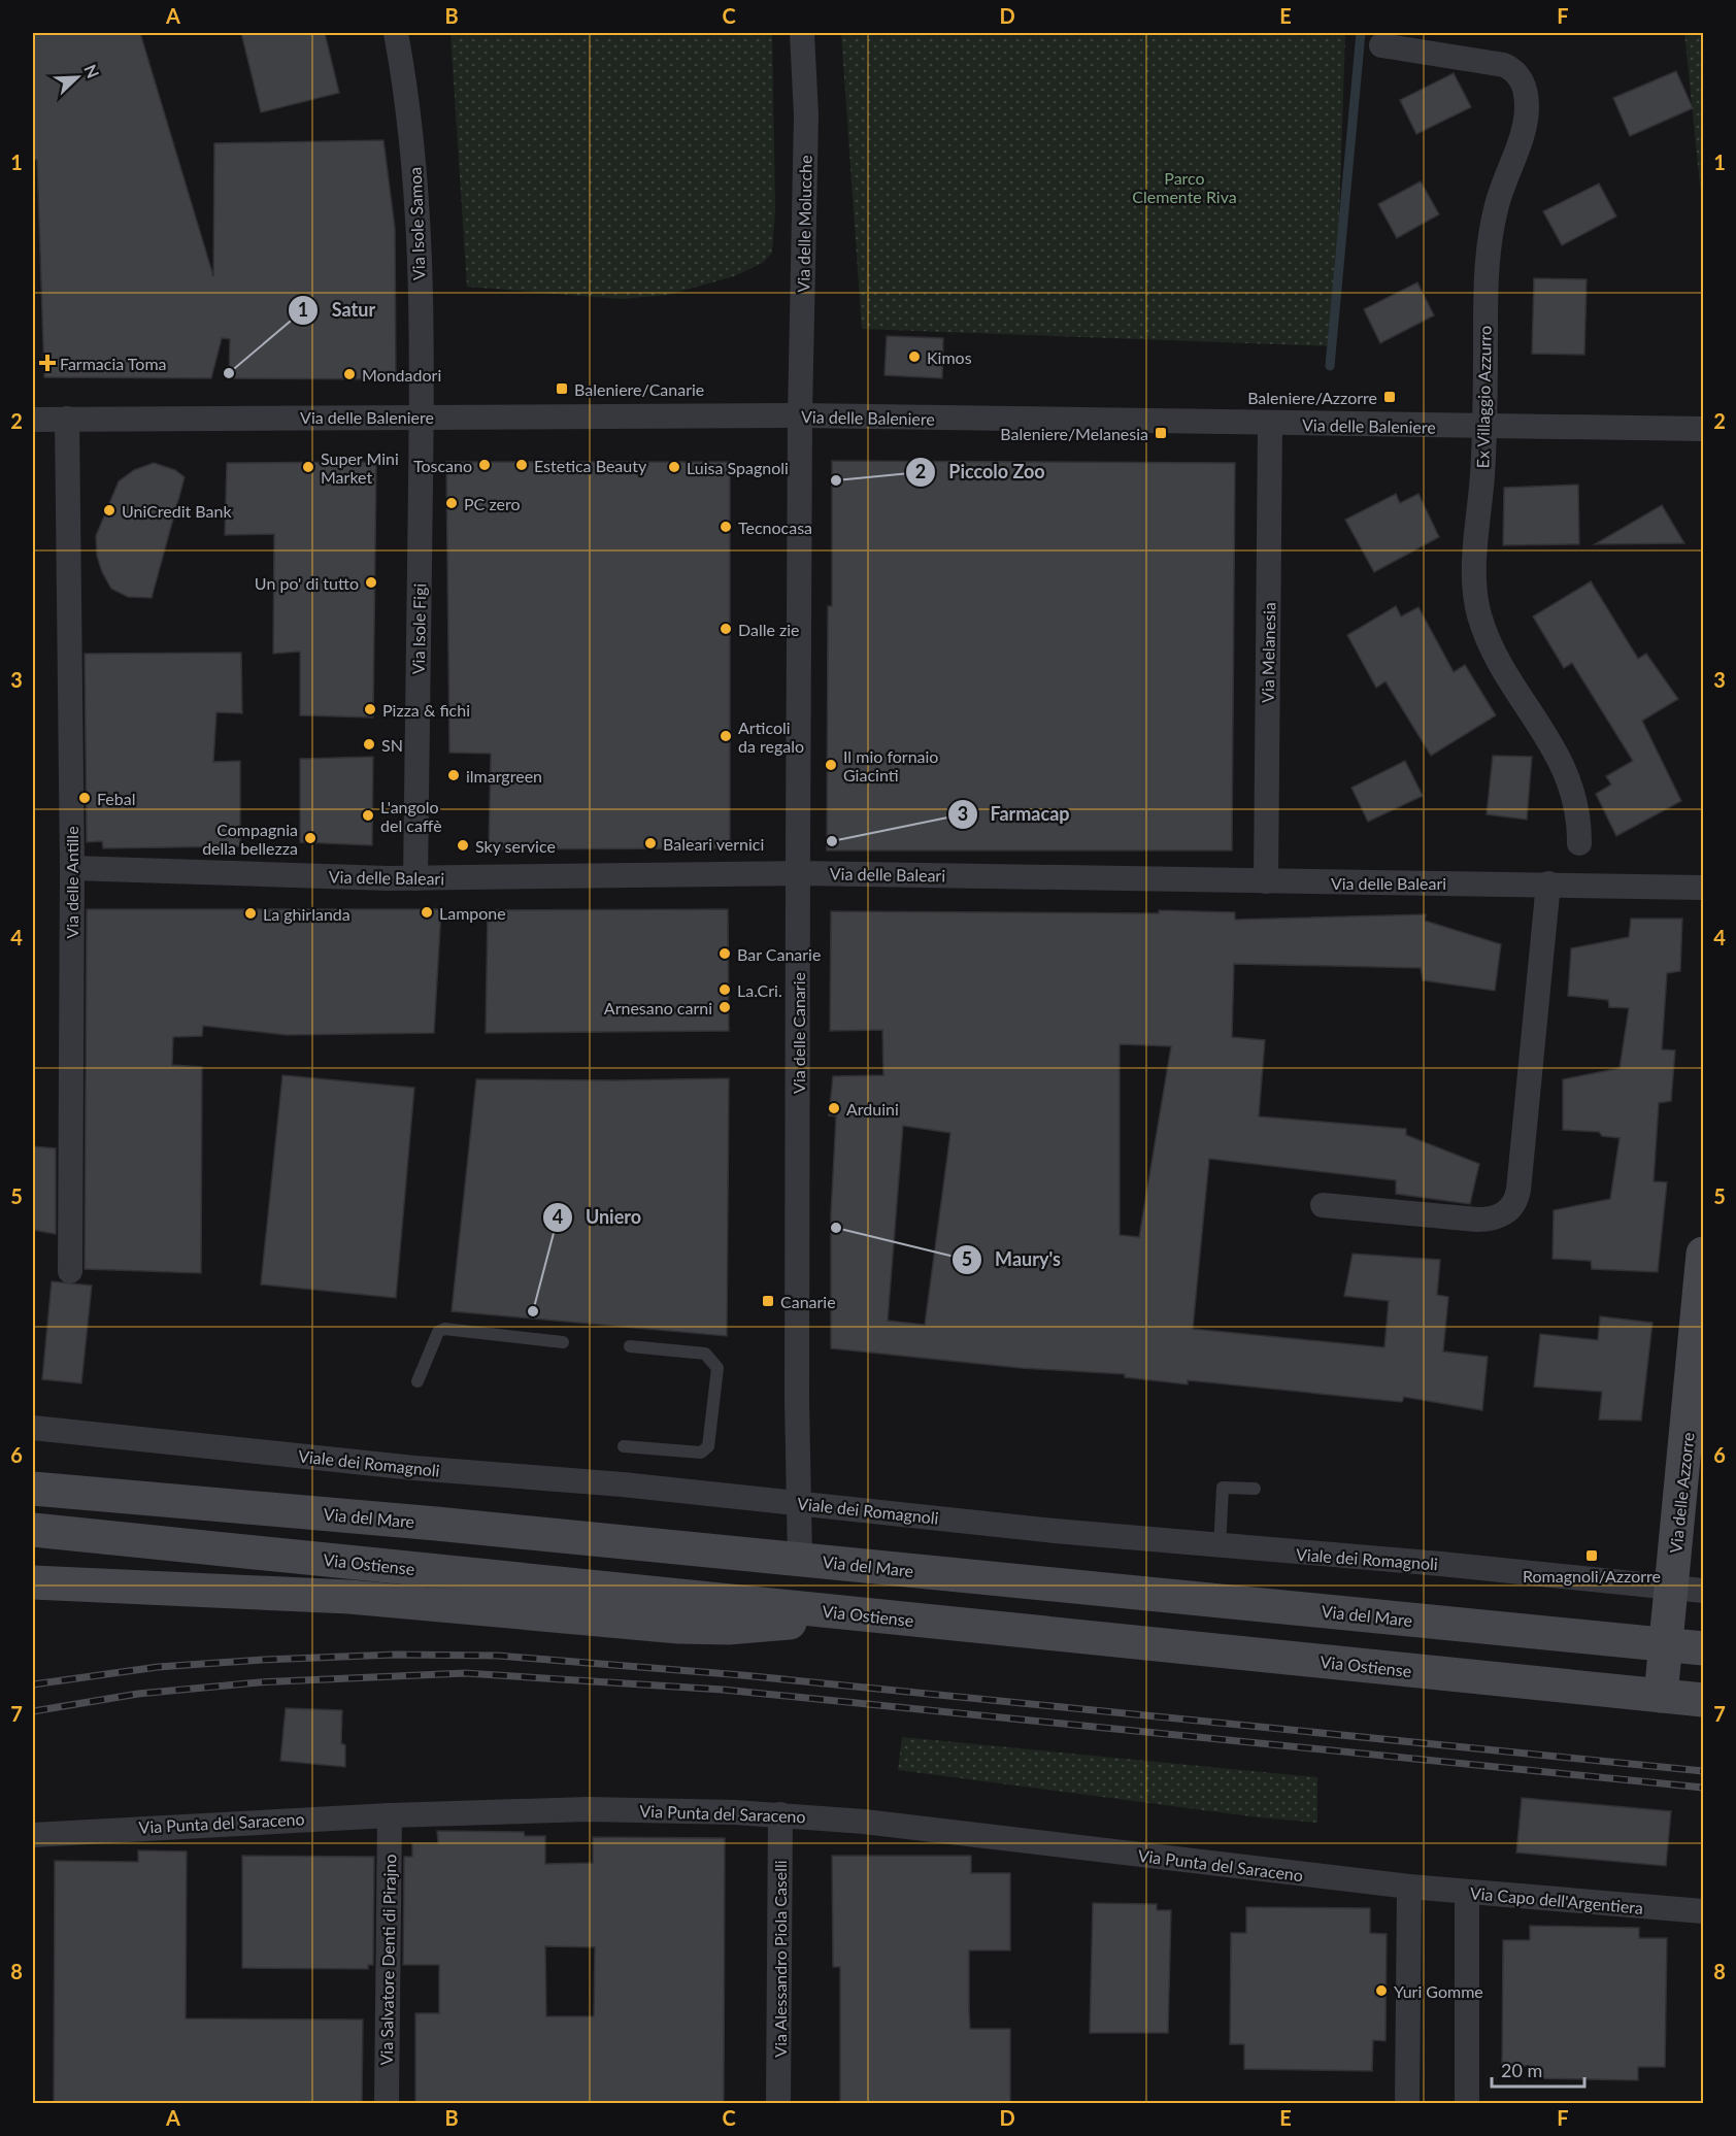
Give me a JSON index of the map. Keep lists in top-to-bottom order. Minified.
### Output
{"streets":{"street":["Via Isole Samoa","Via delle Molucche","Ex Villaggio Azzurro","Via delle Baleniere","Via Isole Figi","Via Melanesia","Via delle Baleari","Via delle Antille","Via delle Canarie","Viale dei Romagnoli","Via delle Azzorre","Via del Mare","Via Ostiense","Via Punta del Saraceno","Via Capo dell'Argentiera","Via Alessandro Piola Caselli","Via Salvatore Denti di Pirajno"]},"crossings":[["Via Isole Samoa","Via delle Baleniere"],["Via Isole Samoa","Via Isole Figi"],["Via delle Molucche","Via delle Baleniere"],["Via delle Molucche","Via delle Canarie"],["Ex Villaggio Azzurro","Via delle Baleniere"],["Via delle Baleniere","Via Isole Figi"],["Via delle Baleniere","Via Melanesia"],["Via delle Baleniere","Via delle Antille"],["Via delle Baleniere","Via delle Canarie"],["Via Isole Figi","Via delle Baleari"],["Via Melanesia","Via delle Baleari"],["Via delle Baleari","Via delle Antille"],["Via delle Baleari","Via delle Canarie"],["Via delle Canarie","Viale dei Romagnoli"],["Viale dei Romagnoli","Via delle Azzorre"],["Via delle Azzorre","Via del Mare"],["Via delle Azzorre","Via Ostiense"],["Via Punta del Saraceno","Via Capo dell'Argentiera"],["Via Punta del Saraceno","Via Alessandro Piola Caselli"],["Via Punta del Saraceno","Via Salvatore Denti di Pirajno"]],"parks":["Parco Clemente Riva"],"places":{"other":["Kimos","Satur","Mondadori","Toscano","Estetica Beauty","Super Mini Market","Luisa Spagnoli","Piccolo Zoo","PC zero","UniCredit Bank","Tecnocasa","Un po' di tutto","Dalle zie","Pizza & fichi","Articoli da regalo","SN","Il mio fornaio Giacinti","ilmargreen","Febal","L'angolo del caffè","Compagnia della bellezza","Farmacap","Baleari vernici","Sky service","Lampone","La ghirlanda","Bar Canarie","La.Cri.","Arnesano carni","Arduini","Maury's","Uniero","Yuri Gomme"],"health":["Farmacia Toma"],"transit":["Baleniere/Canarie","Baleniere/Azzorre","Baleniere/Melanesia","Canarie","Romagnoli/Azzorre"]},"scale_bar":"20 m","north":"top right","grid":{"columns":["A","B","C","D","E","F"],"rows":["1","2","3","4","5","6","7","8"]}}
